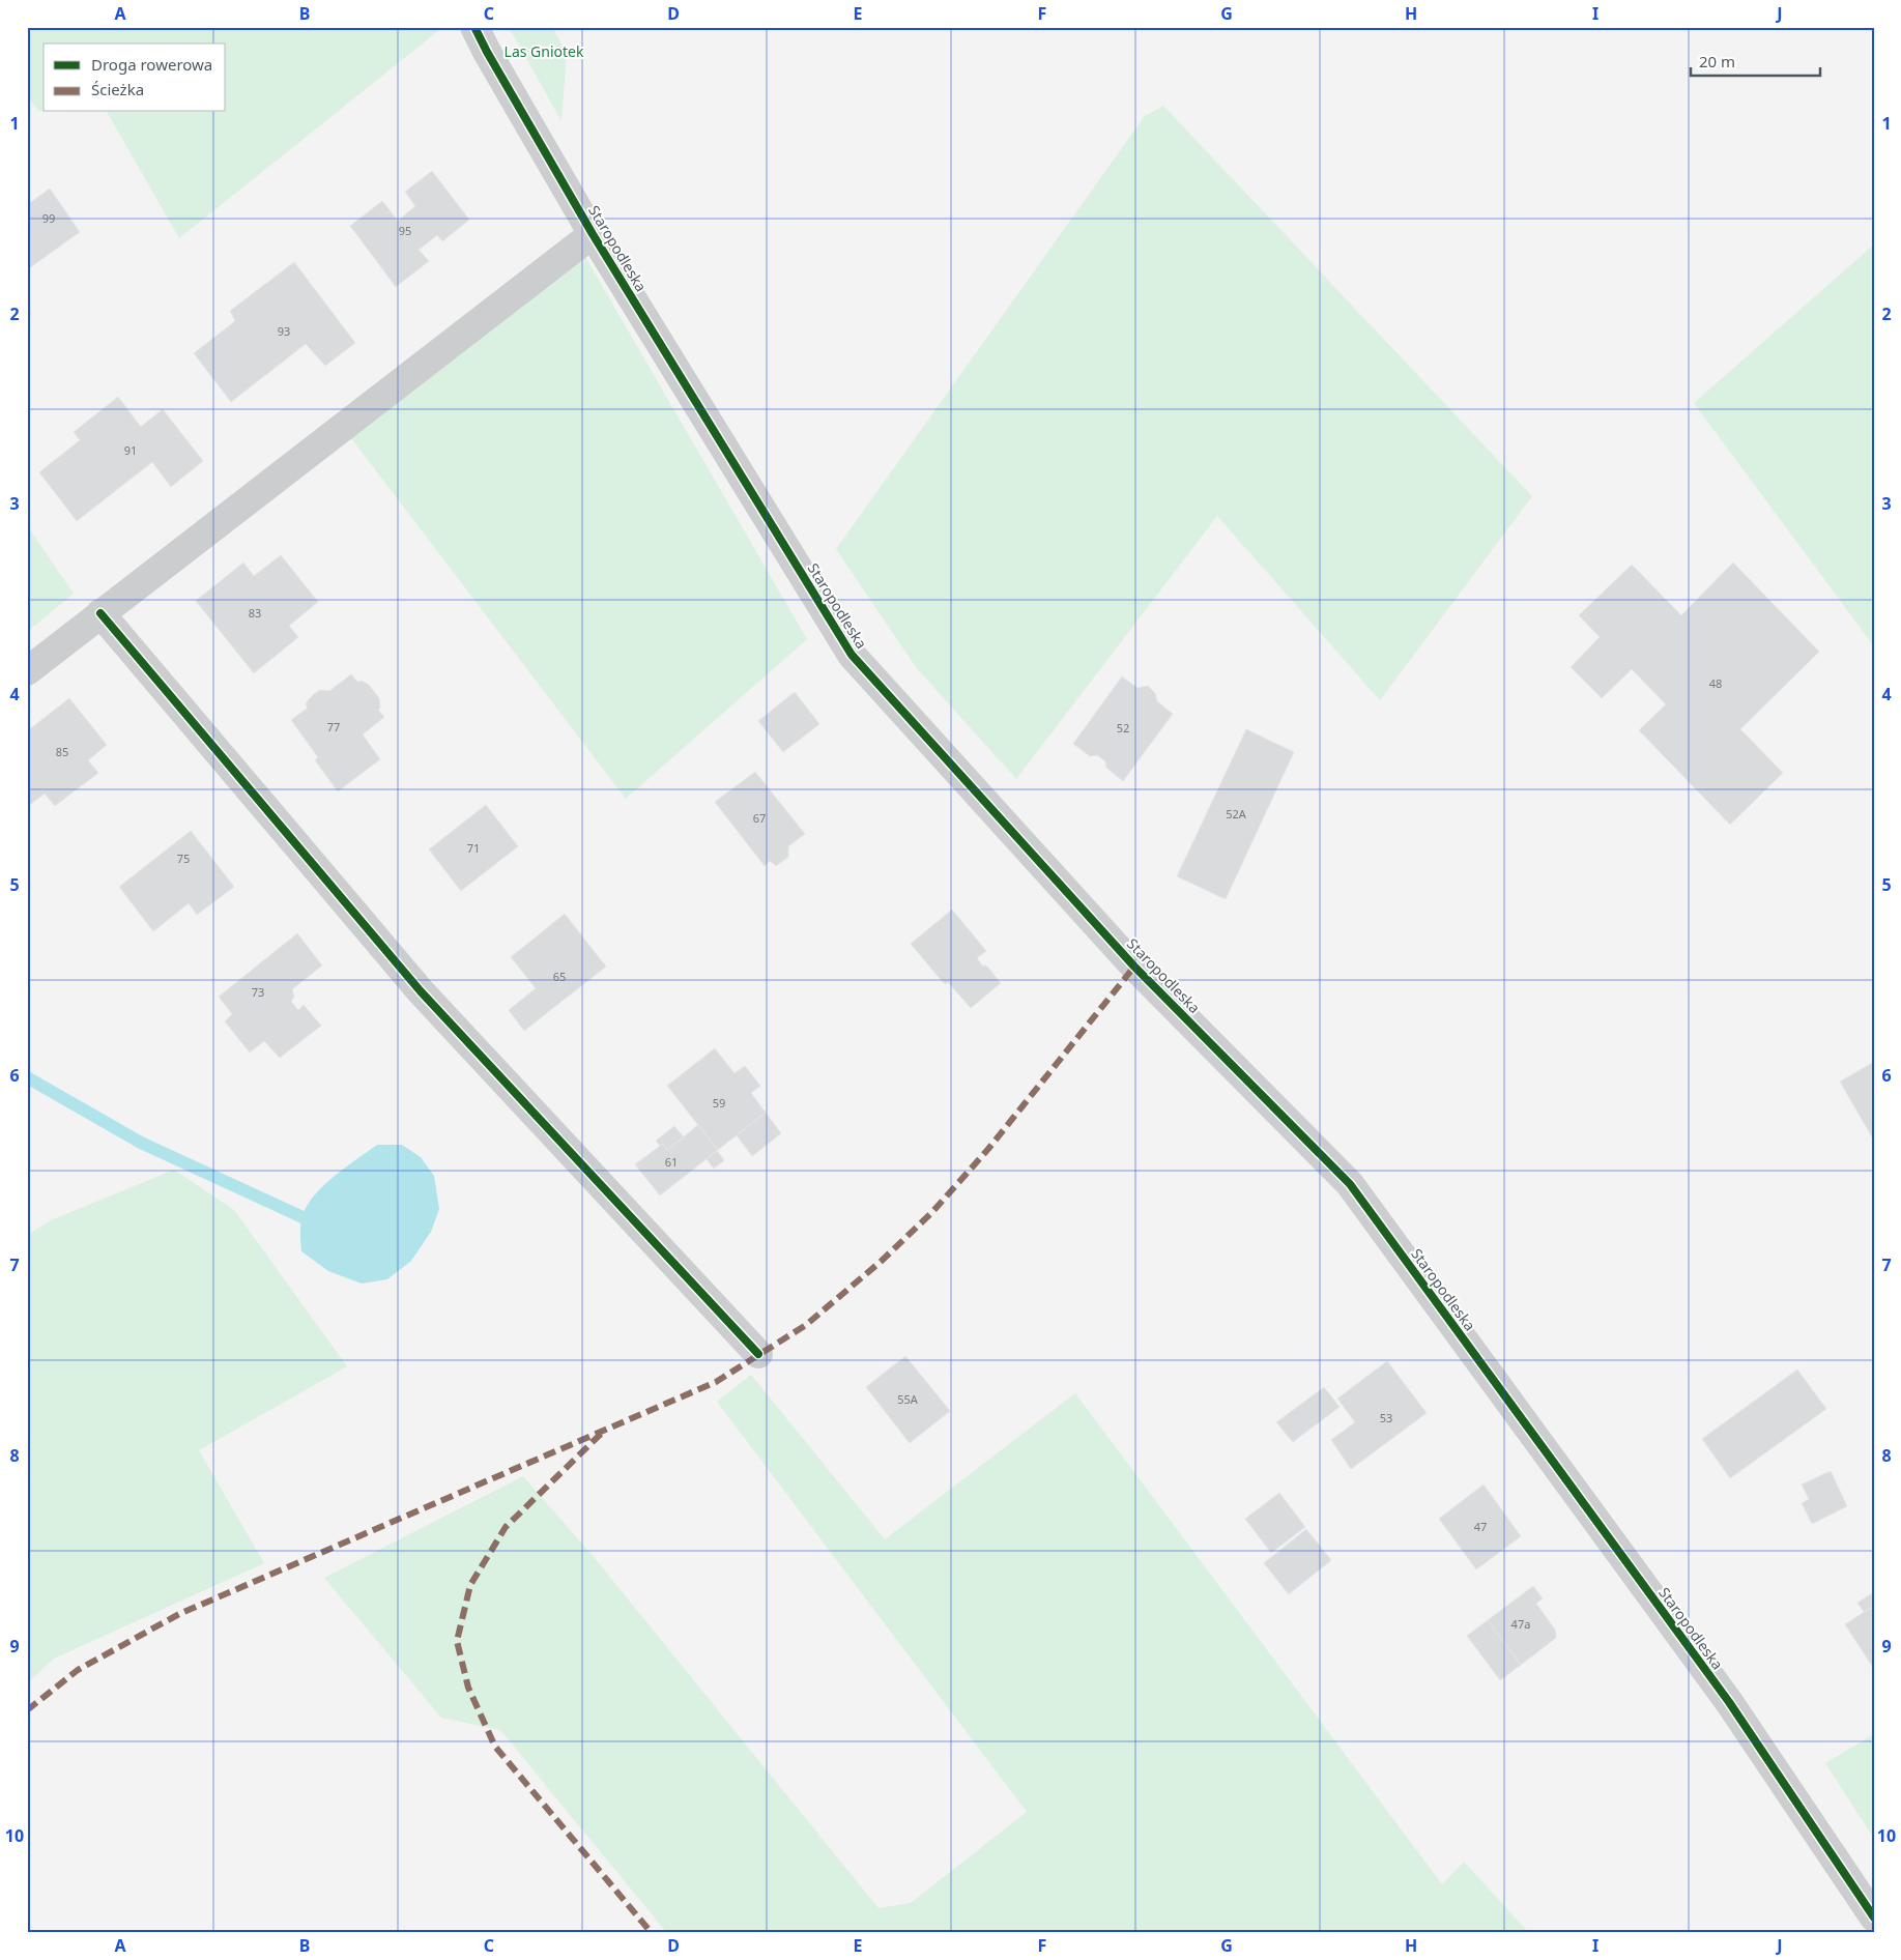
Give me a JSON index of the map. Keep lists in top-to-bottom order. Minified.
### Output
{"streets":{"street":["Staropodleska"]},"parks":["Las Gniotek"],"house_numbers":["99","95","93","91","83","48","77","52","85","52A","67","71","75","65","73","59","61","55A","53","47","47a"],"legend":["Droga rowerowa","Ścieżka"],"scale_bar":"20 m","grid":{"columns":["A","B","C","D","E","F","G","H","I","J"],"rows":["1","2","3","4","5","6","7","8","9","10"]}}
